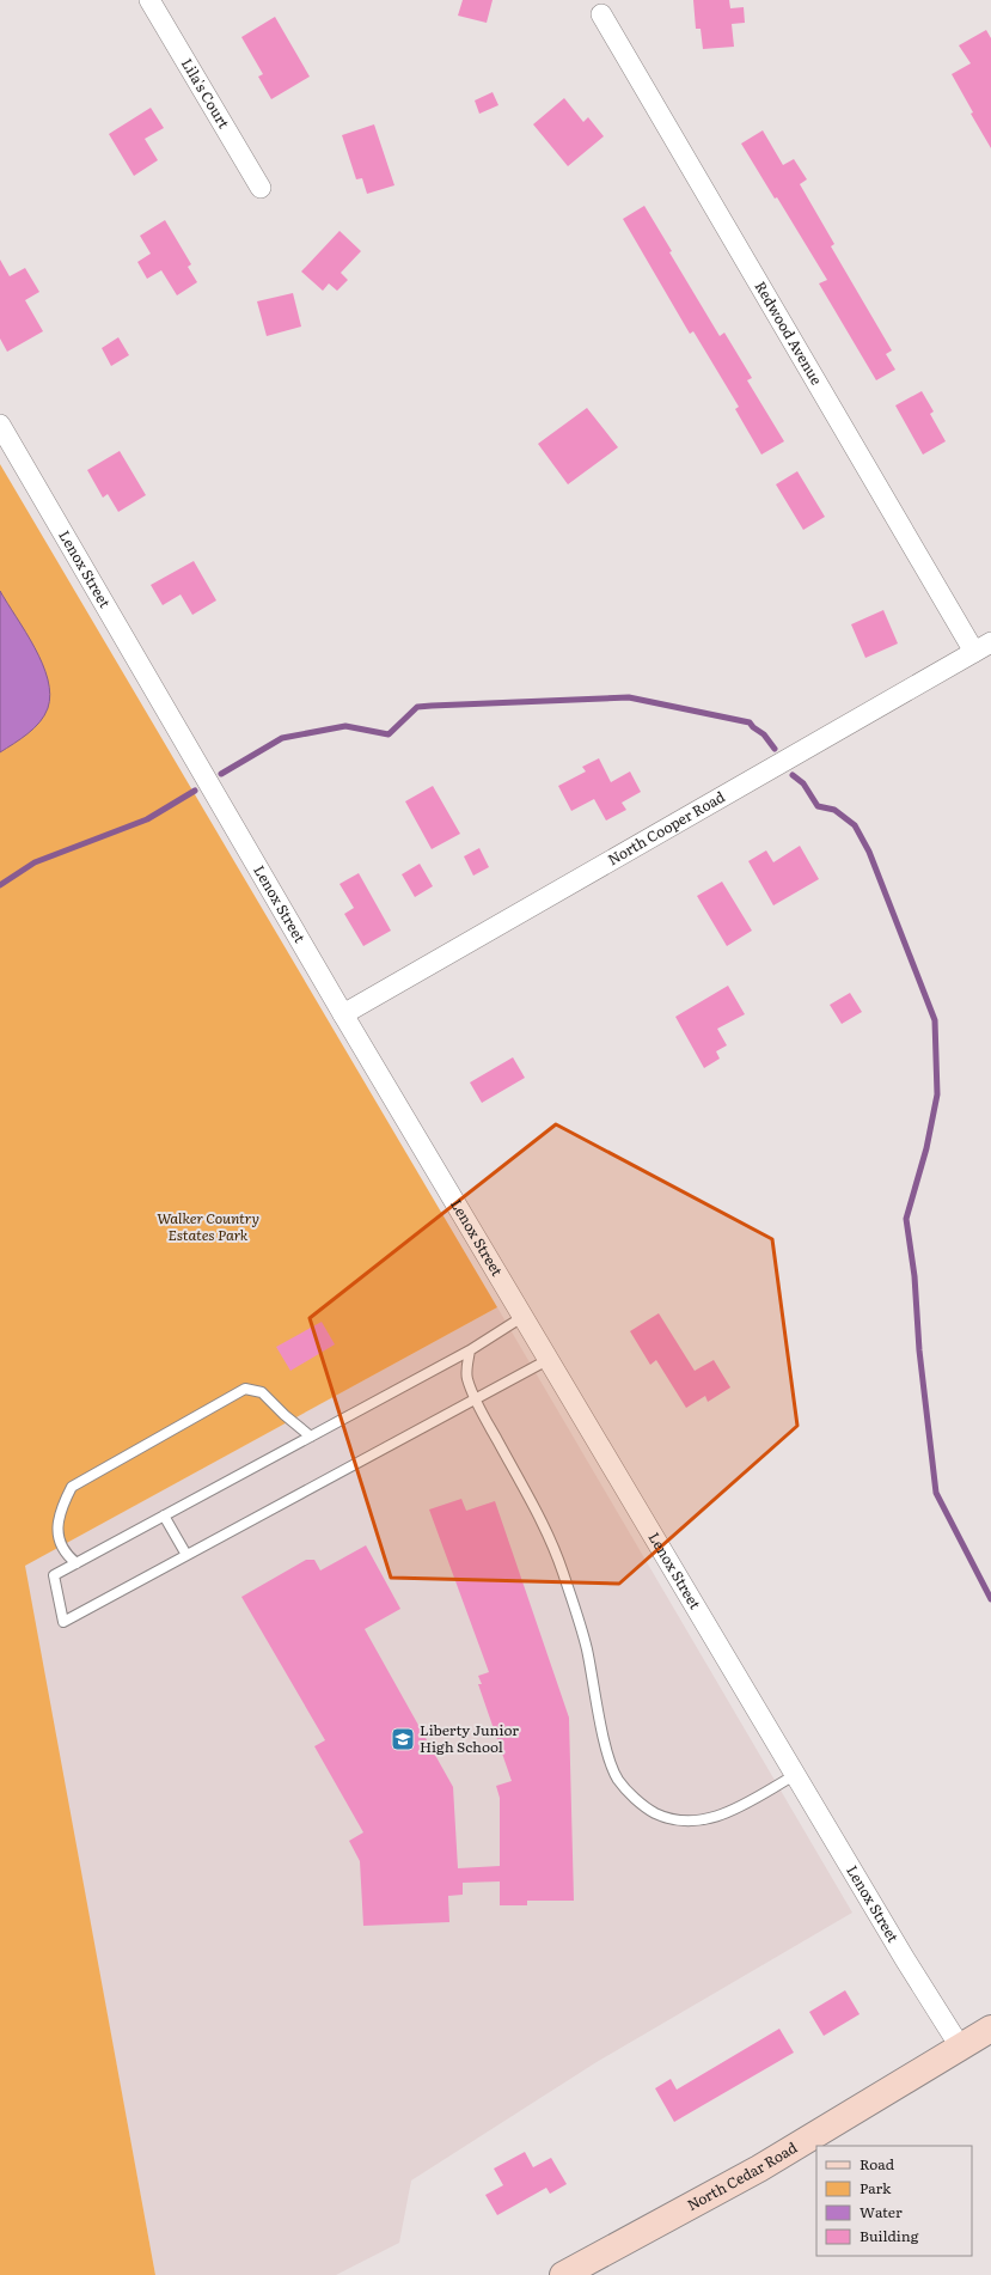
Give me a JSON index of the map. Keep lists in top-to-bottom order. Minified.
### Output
{"streets":{"street":["Lila's Court","Redwood Avenue","Lenox Street","North Cooper Road","North Cedar Road"]},"crossings":[["Redwood Avenue","North Cooper Road"],["Lenox Street","North Cooper Road"],["Lenox Street","North Cedar Road"]],"parks":["Walker Country Estates Park"],"places":{"school or university":["Liberty Junior High School"]},"legend":["Road","Park","Water","Building"]}
